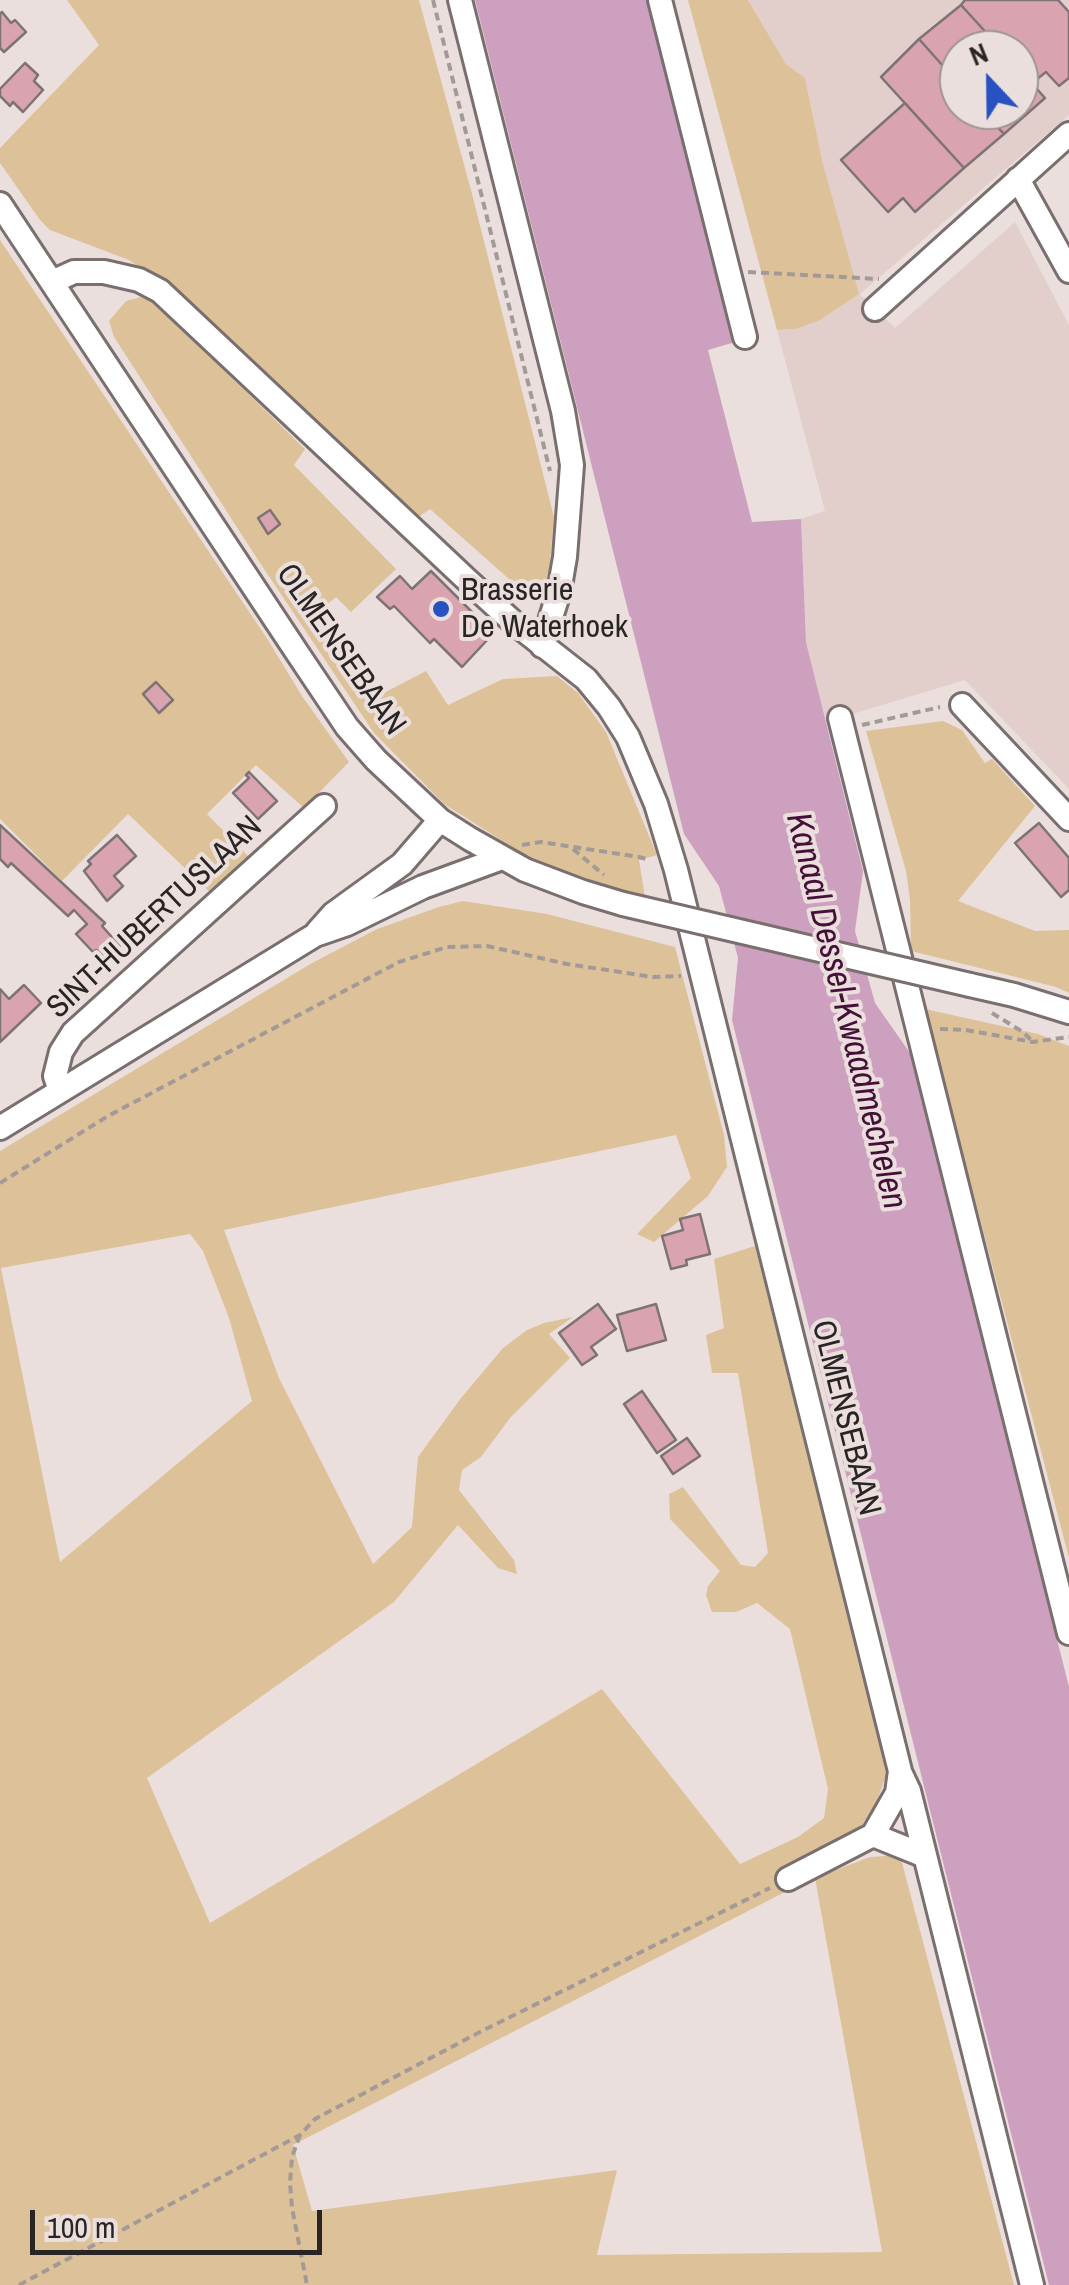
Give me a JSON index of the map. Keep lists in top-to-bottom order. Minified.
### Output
{"streets":{"street":["OLMENSEBAAN","SINT-HUBERTUSLAAN"]},"water":["Kanaal Dessel-Kwaadmechelen"],"places":["Brasserie De Waterhoek"],"scale_bar":"100 m","north":"top"}
